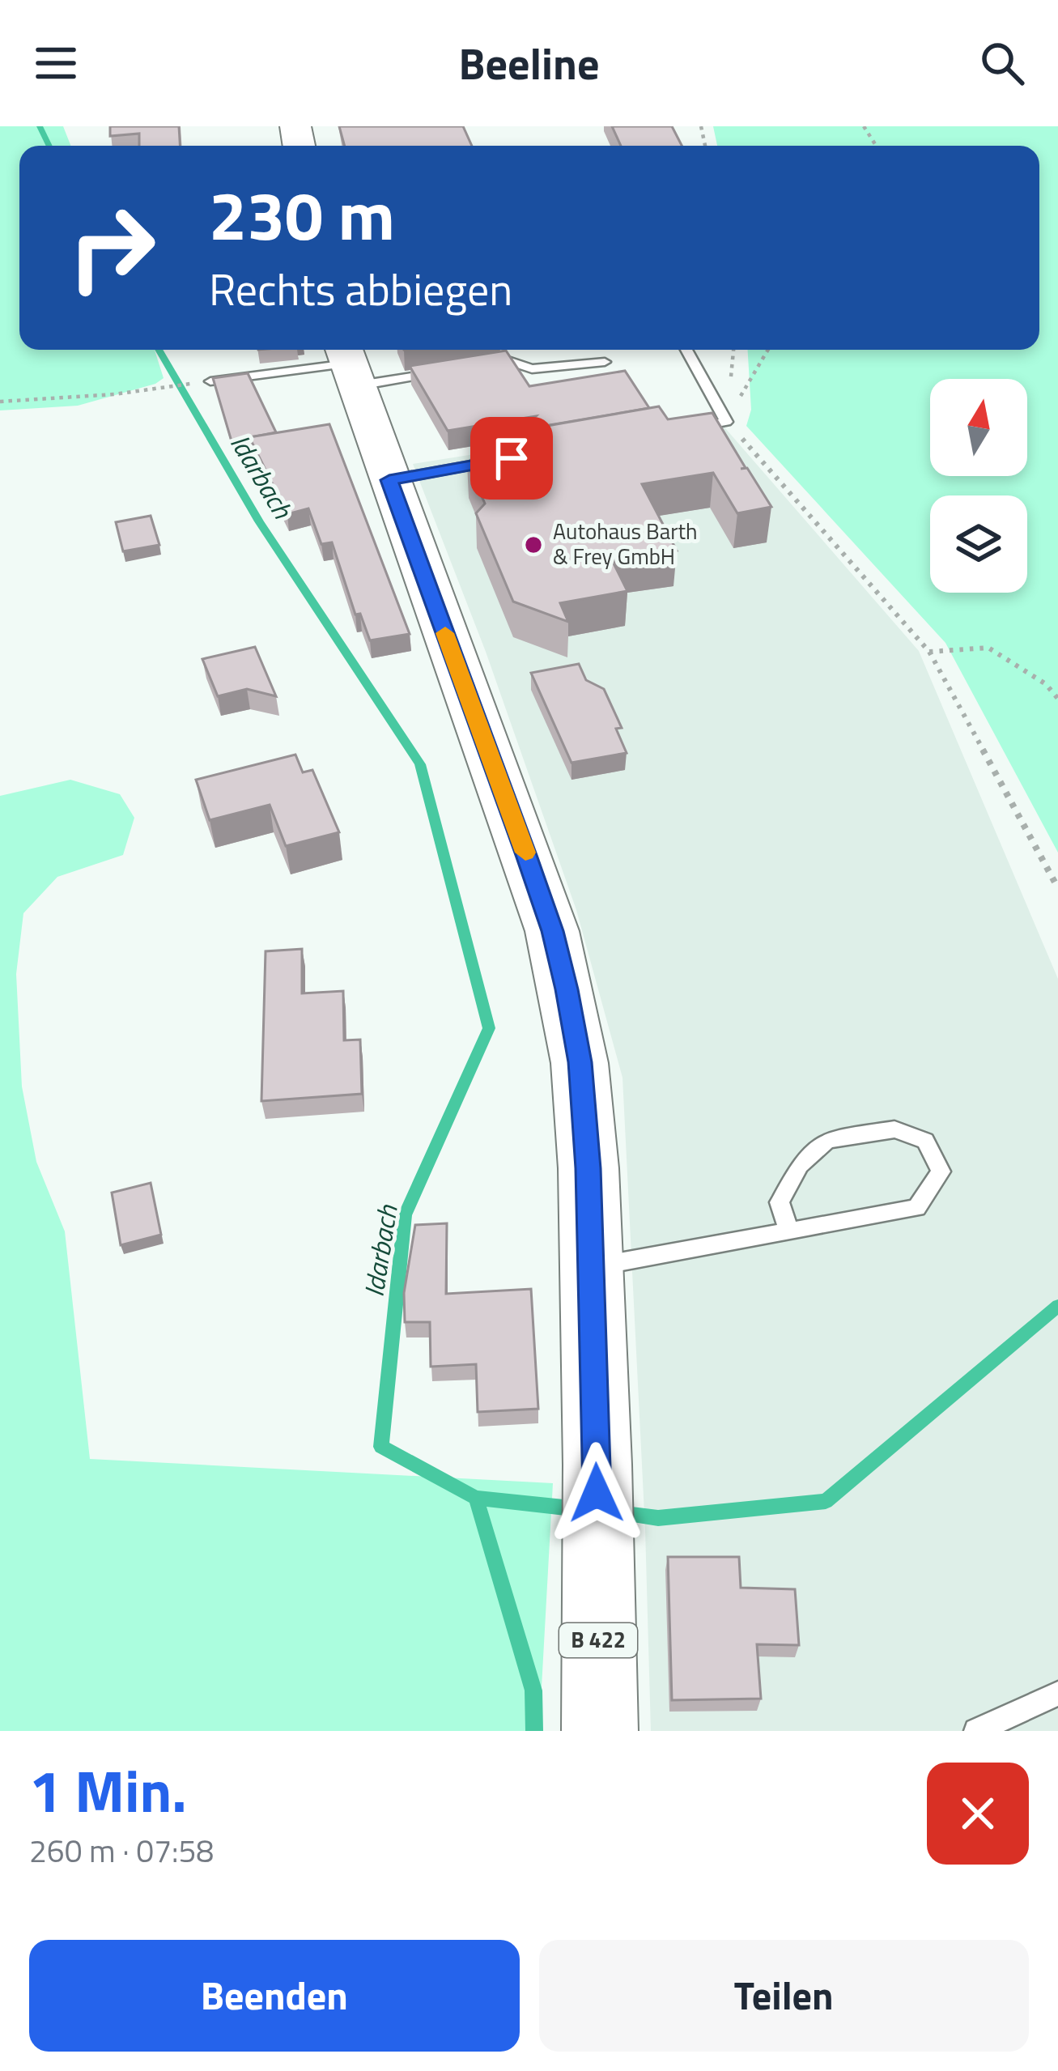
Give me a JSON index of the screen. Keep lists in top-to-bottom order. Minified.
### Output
{"streets":{"main road":["B 422"]},"water":["Idarbach"],"places":["Autohaus Barth & Frey GmbH"],"north":"top","page":{"header":"Beeline","turn":["230 m","Rechts abbiegen"],"heading":["1 Min.","260 m · 07:58"],"buttons":["Beenden","Teilen"]}}
